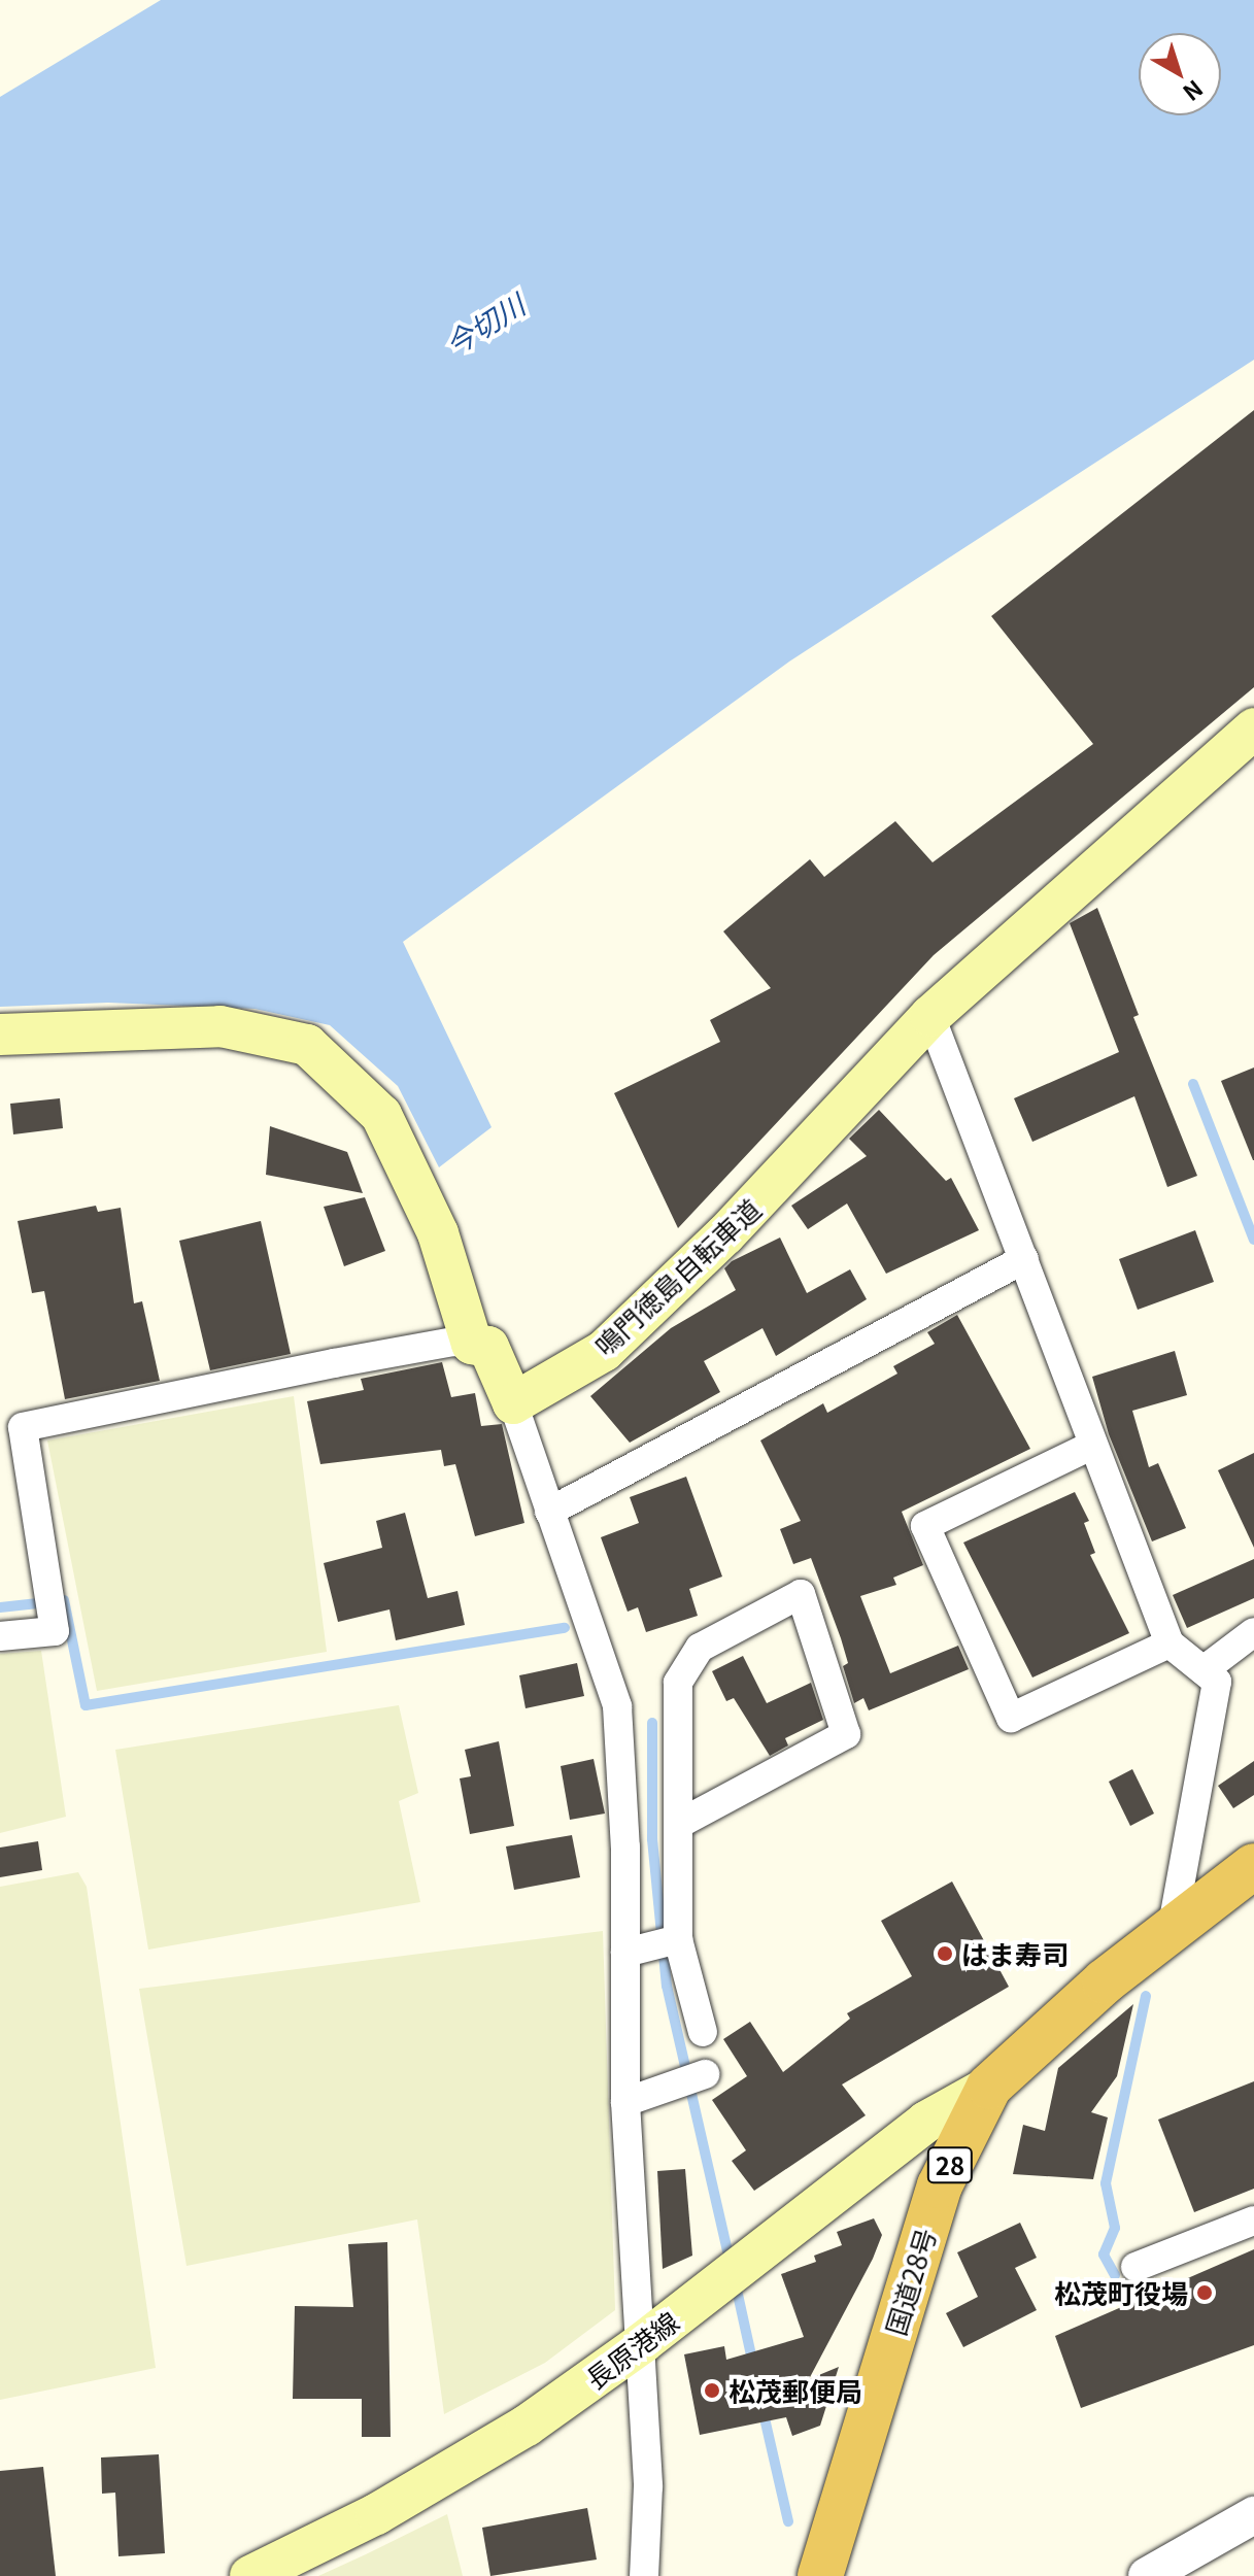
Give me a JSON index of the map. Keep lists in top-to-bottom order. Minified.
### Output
{"streets":{"highway":["28","国道28号"],"main road":["鳴門徳島自転車道","長原港線"]},"crossings":[["国道28号","長原港線"]],"water":["今切川"],"places":["はま寿司","松茂町役場","松茂郵便局"],"north":"bottom right"}
